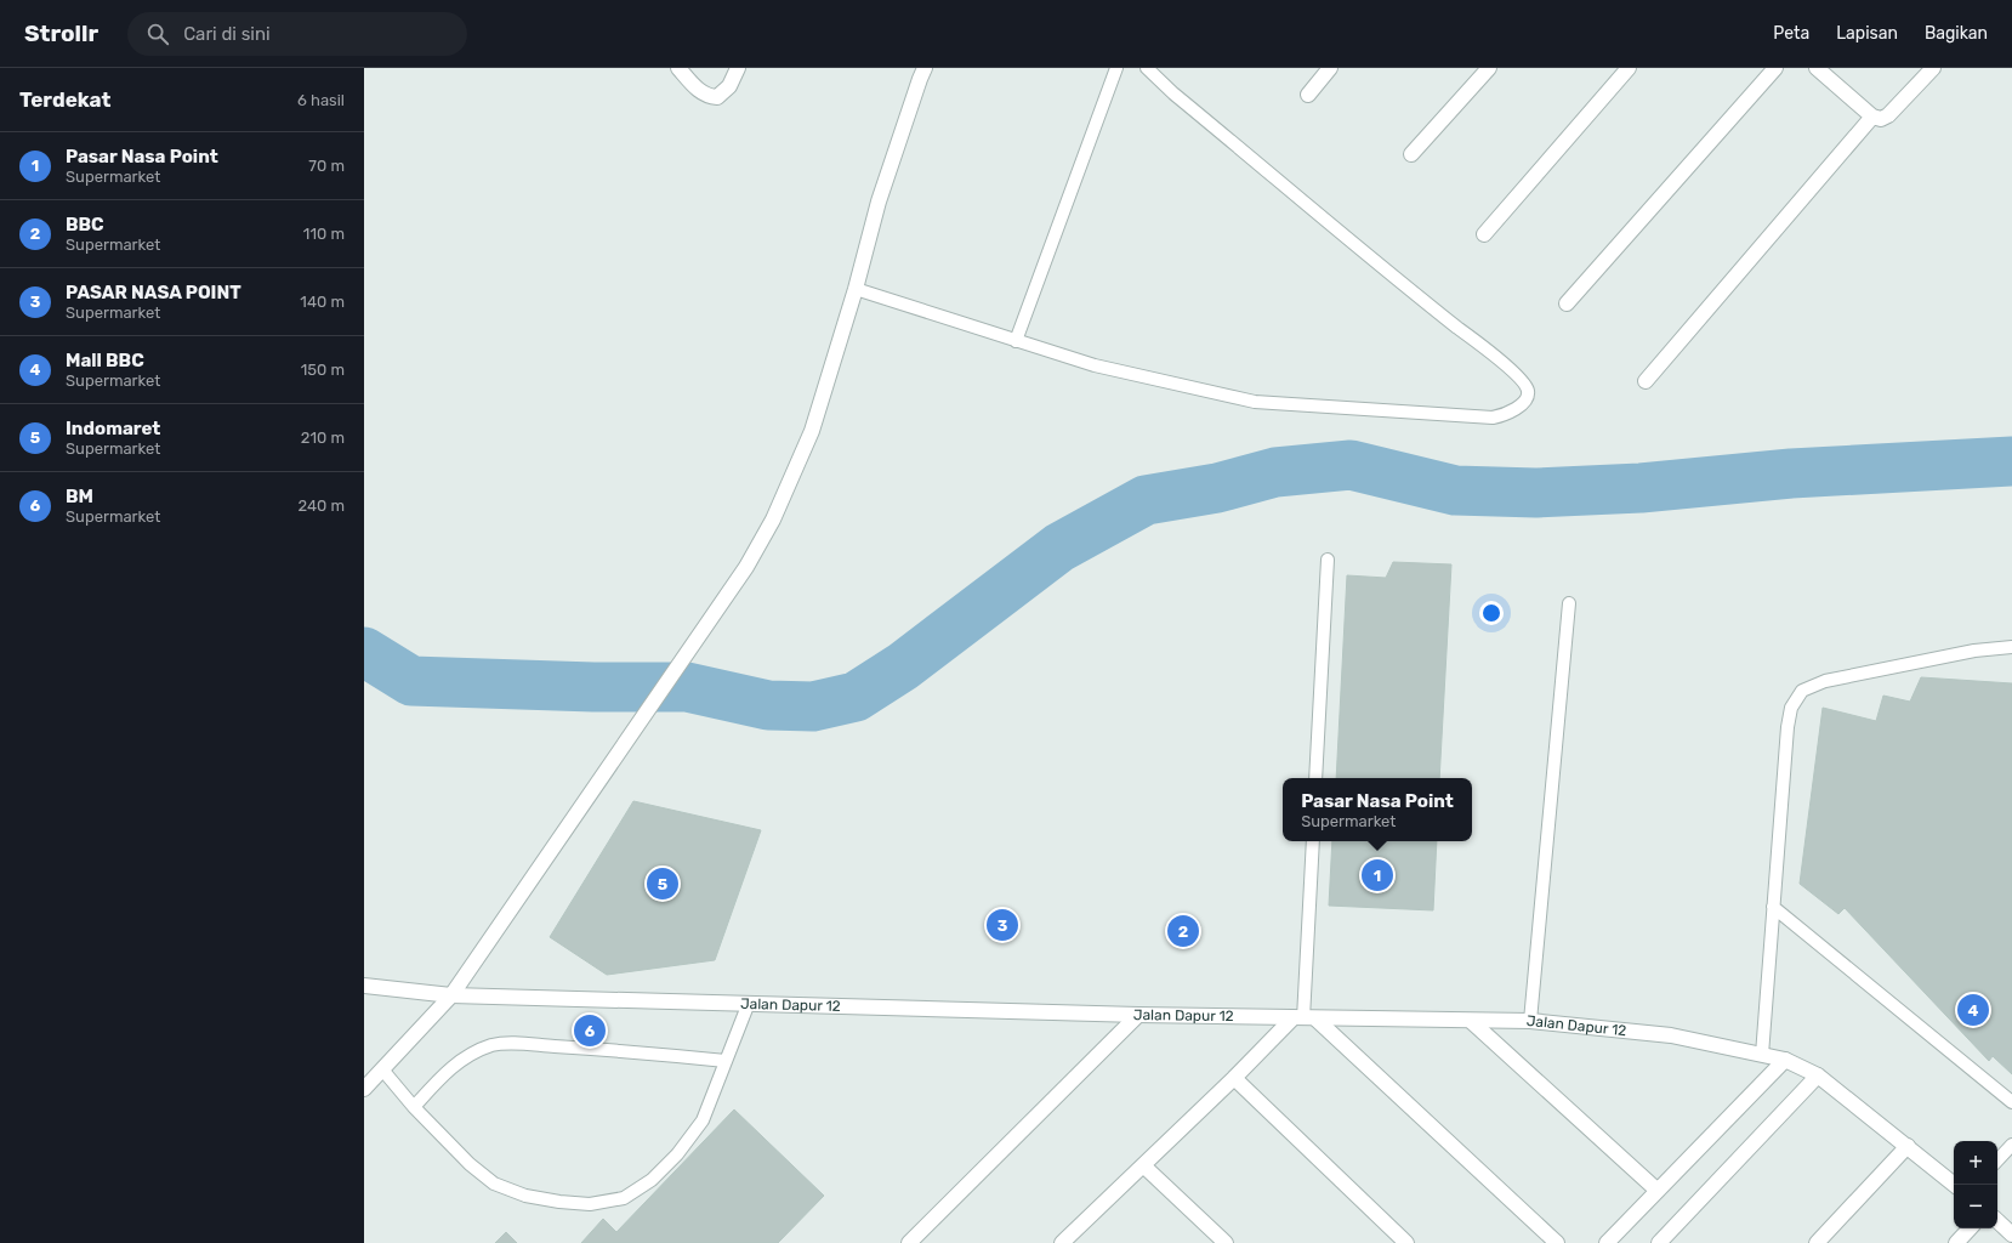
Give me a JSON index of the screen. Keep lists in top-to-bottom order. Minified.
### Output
{"streets":{"street":["Jalan Dapur 12"]},"page":{"header":"Strollr","search":"Cari di sini","nav":["Peta","Lapisan","Bagikan"],"heading":["Terdekat","6 hasil"],"list":[{"mark":"1","name":"Pasar Nasa Point","note":"Supermarket","value":"70 m"},{"mark":"2","name":"BBC","note":"Supermarket","value":"110 m"},{"mark":"3","name":"PASAR NASA POINT","note":"Supermarket","value":"140 m"},{"mark":"4","name":"Mall BBC","note":"Supermarket","value":"150 m"},{"mark":"5","name":"Indomaret","note":"Supermarket","value":"210 m"},{"mark":"6","name":"BM","note":"Supermarket","value":"240 m"}],"popup":["Pasar Nasa Point","Supermarket"],"pins":["1","5","3","2","4","6"],"map_buttons":["+","−"]}}
